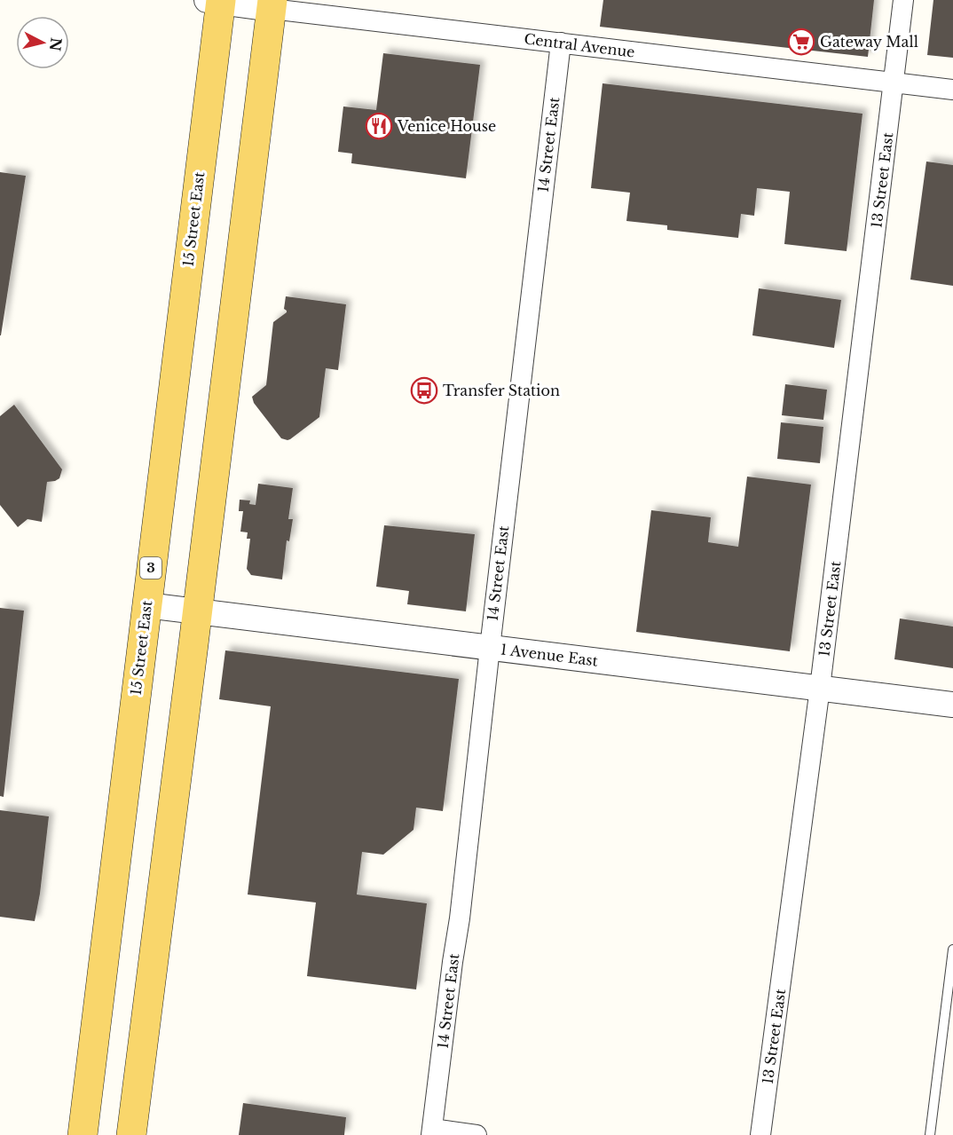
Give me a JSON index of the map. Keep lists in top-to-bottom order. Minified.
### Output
{"streets":{"main road":["15 Street East","3"],"street":["Central Avenue","14 Street East","13 Street East","1 Avenue East"]},"crossings":[["Central Avenue","14 Street East"],["Central Avenue","13 Street East"],["Central Avenue","15 Street East"],["14 Street East","1 Avenue East"],["13 Street East","1 Avenue East"],["15 Street East","1 Avenue East"]],"places":{"supermarket":["Gateway Mall"],"restaurant":["Venice House"],"bus stop":["Transfer Station"]},"north":"right"}
